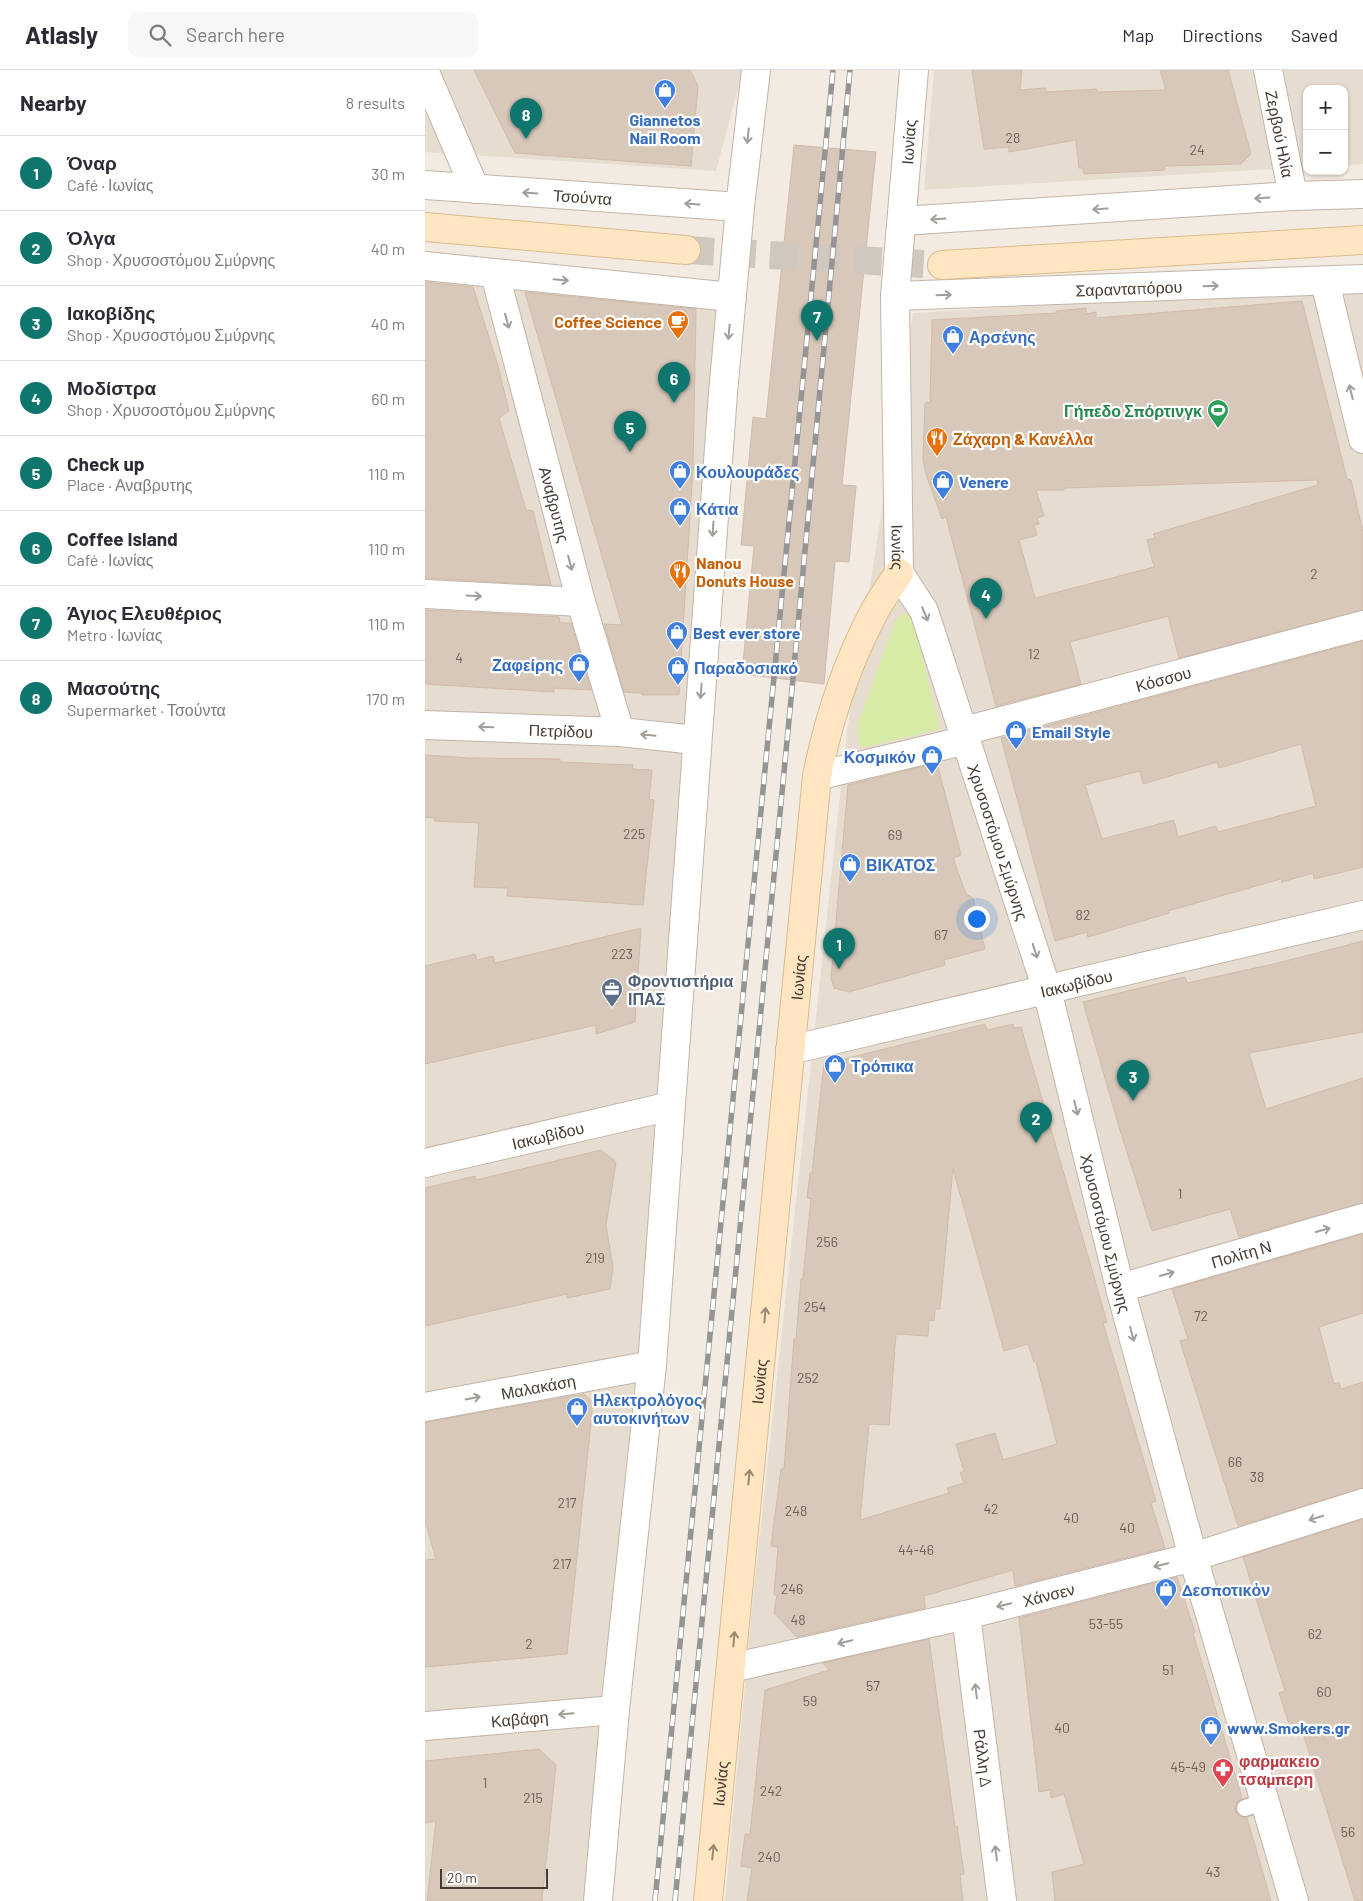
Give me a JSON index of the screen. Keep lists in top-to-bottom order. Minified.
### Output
{"streets":{"street":["Ζερβού Ηλία","Ιωνίας","Τσούντα","Σαρανταπόρου","Αναβρυτης","Κόσσου","Πετρίδου","Χρυσοστόμου Σμύρνης","Ιακωβίδου","Πολίτη Ν","Μαλακάση","Χάνσεν","Καβάφη","Ράλλη Δ"]},"crossings":[["Ιωνίας","Σαρανταπόρου"],["Ιωνίας","Κόσσου"],["Ιωνίας","Χρυσοστόμου Σμύρνης"],["Ιωνίας","Ιακωβίδου"],["Ιωνίας","Χάνσεν"],["Αναβρυτης","Πετρίδου"],["Κόσσου","Χρυσοστόμου Σμύρνης"],["Χρυσοστόμου Σμύρνης","Ιακωβίδου"],["Χρυσοστόμου Σμύρνης","Πολίτη Ν"],["Χρυσοστόμου Σμύρνης","Χάνσεν"],["Χάνσεν","Ράλλη Δ"]],"one_way":["Χρυσοστόμου Σμύρνης","Πολίτη Ν","Μαλακάση","Χάνσεν","Καβάφη","Ράλλη Δ"],"places":{"shop":["Giannetos Nail Room","Αρσένης","Κουλουράδες","Venere","Κάτια","Best ever store","Ζαφείρης","Παραδοσιακό","Email Style","Κοσμικόν","ΒΙΚΑΤΟΣ","Τρόπικα","Ηλεκτρολόγος αυτοκινήτων","Δεσποτικὀν","www.Smokers.gr"],"cafe":["Coffee Science"],"sports":["Γήπεδο Σπόρτινγκ"],"restaurant":["Ζάχαρη & Κανέλλα","Nanou Donuts House"],"office":["Φροντιστήρια ΙΠΑΣ"],"pharmacy":["φαρμακειο τσαμπερη"]},"house_numbers":["28","24","2","12","4","225","69","82","67","223","1","256","219","254","72","252","66","38","217","42","248","40","40","44-46","217","246","48","53-55","62","2","51","57","60","59","40","45-49","1","242","215","56","240","43"],"scale_bar":"20 m","page":{"header":"Atlasly","search":"Search here","nav":["Map","Directions","Saved"],"heading":["Nearby","8 results"],"map_buttons":["+","−"],"pins":["8","7","6","5","4","1","3","2"],"list":[{"mark":"1","name":"Όναρ","note":"Café · Ιωνίας","value":"30 m"},{"mark":"2","name":"Όλγα","note":"Shop · Χρυσοστόμου Σμύρνης","value":"40 m"},{"mark":"3","name":"Ιακοβίδης","note":"Shop · Χρυσοστόμου Σμύρνης","value":"40 m"},{"mark":"4","name":"Μοδίστρα","note":"Shop · Χρυσοστόμου Σμύρνης","value":"60 m"},{"mark":"5","name":"Check up","note":"Place · Αναβρυτης","value":"110 m"},{"mark":"6","name":"Coffee Island","note":"Café · Ιωνίας","value":"110 m"},{"mark":"7","name":"Άγιος Ελευθέριος","note":"Metro · Ιωνίας","value":"110 m"},{"mark":"8","name":"Μασούτης","note":"Supermarket · Τσούντα","value":"170 m"}],"scale":"20 m"}}
